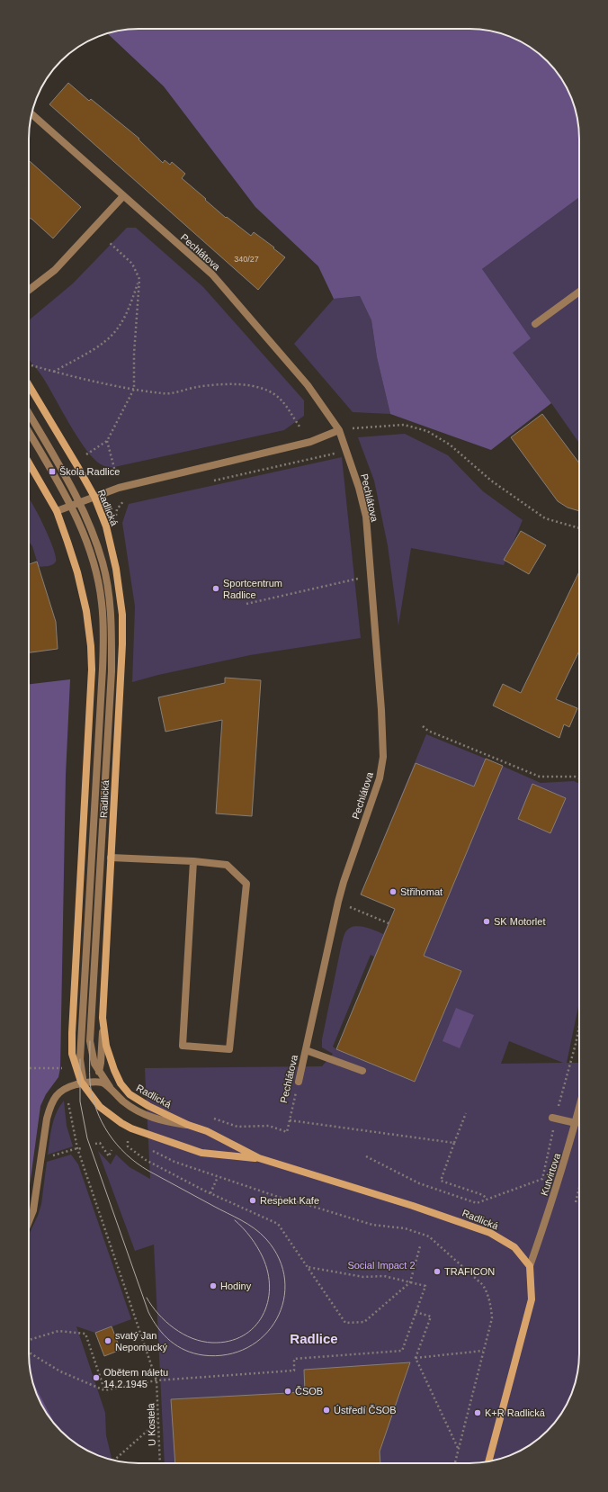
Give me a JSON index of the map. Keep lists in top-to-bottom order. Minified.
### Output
{"streets":{"main road":["Radlická"],"street":["Pechlátova","Kutvirtova"],"path":["U Kostela"]},"crossings":[["Radlická","Kutvirtova"]],"districts":["Radlice"],"parks":["Social Impact 2"],"places":{"transit":["Škola Radlice"],"other":["Sportcentrum Radlice","Střihomat","SK Motorlet","Respekt Kafe","TRAFICON","Hodiny","svatý Jan Nepomucký","Obětem náletu 14.2.1945","ČSOB","Ústředí ČSOB","K+R Radlická"]},"house_numbers":["340/27"]}
